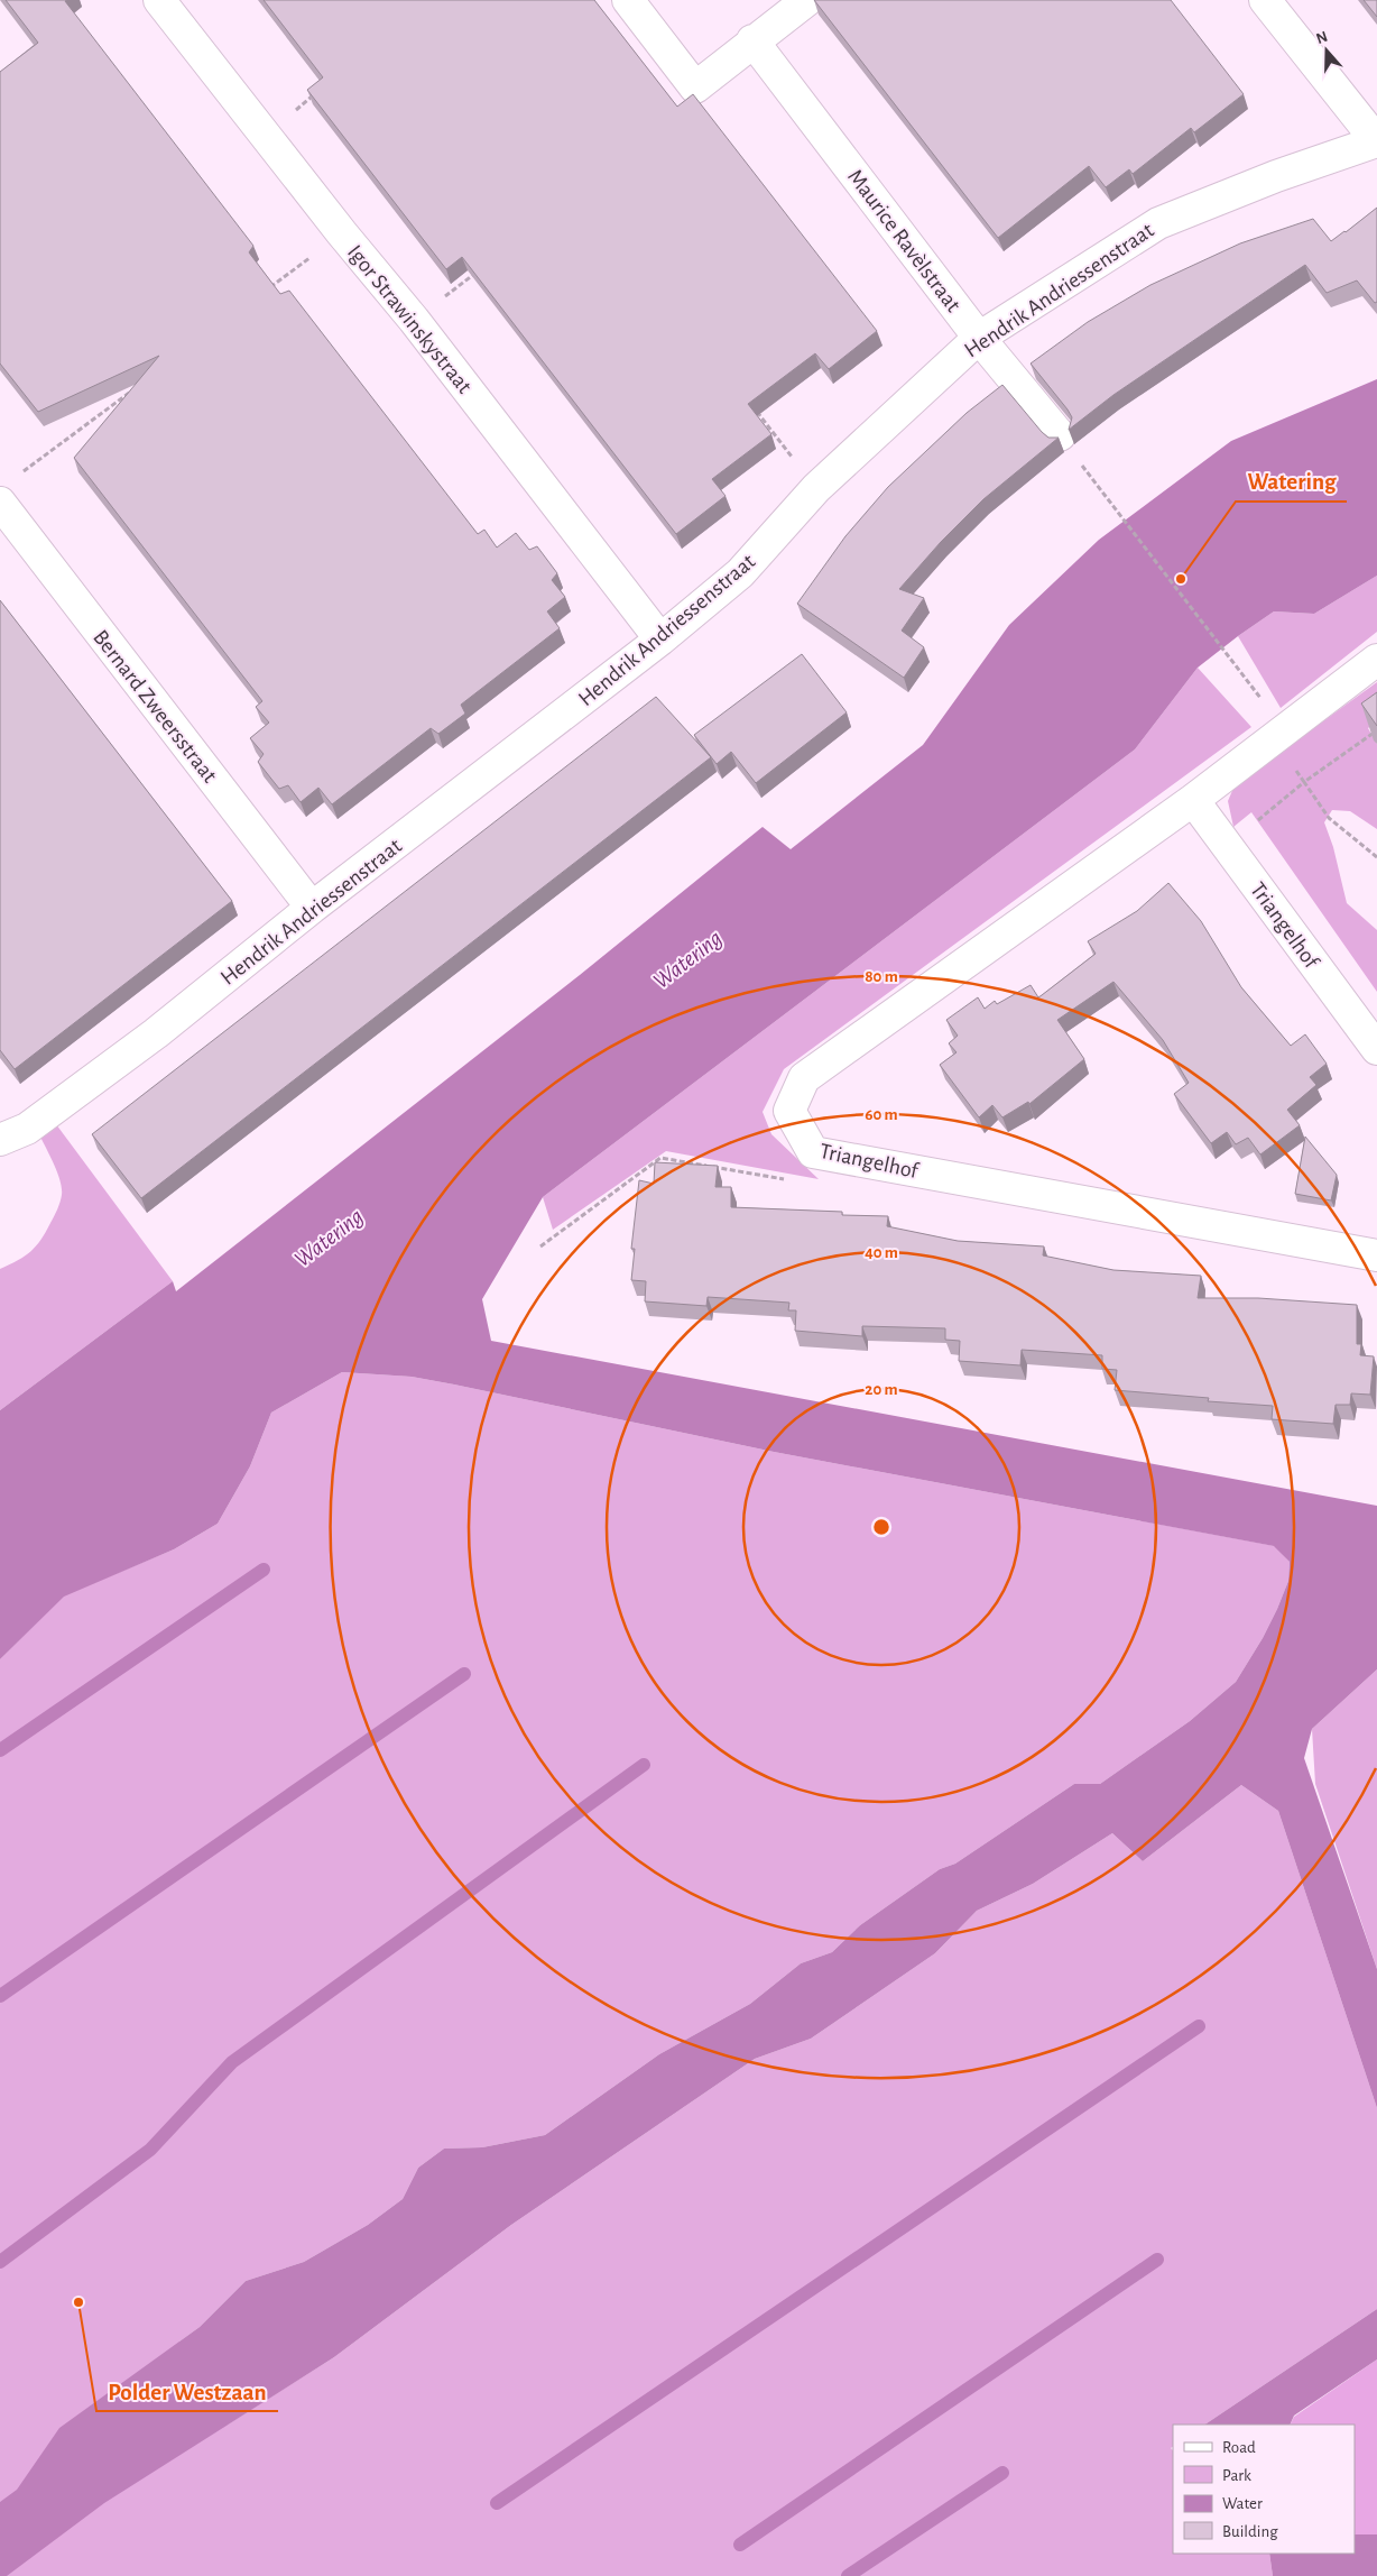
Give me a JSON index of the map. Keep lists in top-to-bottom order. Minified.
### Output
{"streets":{"street":["Maurice Ravèlstraat","Hendrik Andriessenstraat","Igor Strawinskystraat","Bernard Zweersstraat","Triangelhof"]},"crossings":[["Maurice Ravèlstraat","Hendrik Andriessenstraat"],["Hendrik Andriessenstraat","Igor Strawinskystraat"],["Hendrik Andriessenstraat","Bernard Zweersstraat"]],"water":["Watering"],"places":["Watering","Polder Westzaan"],"legend":["Road","Park","Water","Building"],"north":"top","rings":["80 m","60 m","40 m","20 m"]}
